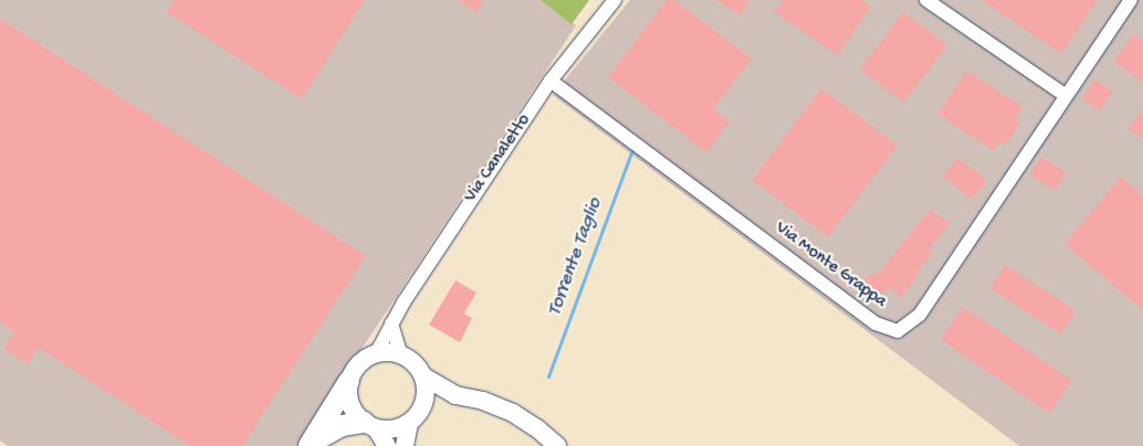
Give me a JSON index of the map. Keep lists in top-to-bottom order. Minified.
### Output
{"streets":{"street":["Via Canaletto","Via Monte Grappa"]},"crossings":[["Via Canaletto","Via Monte Grappa"]],"water":["Torrente Taglio"]}
